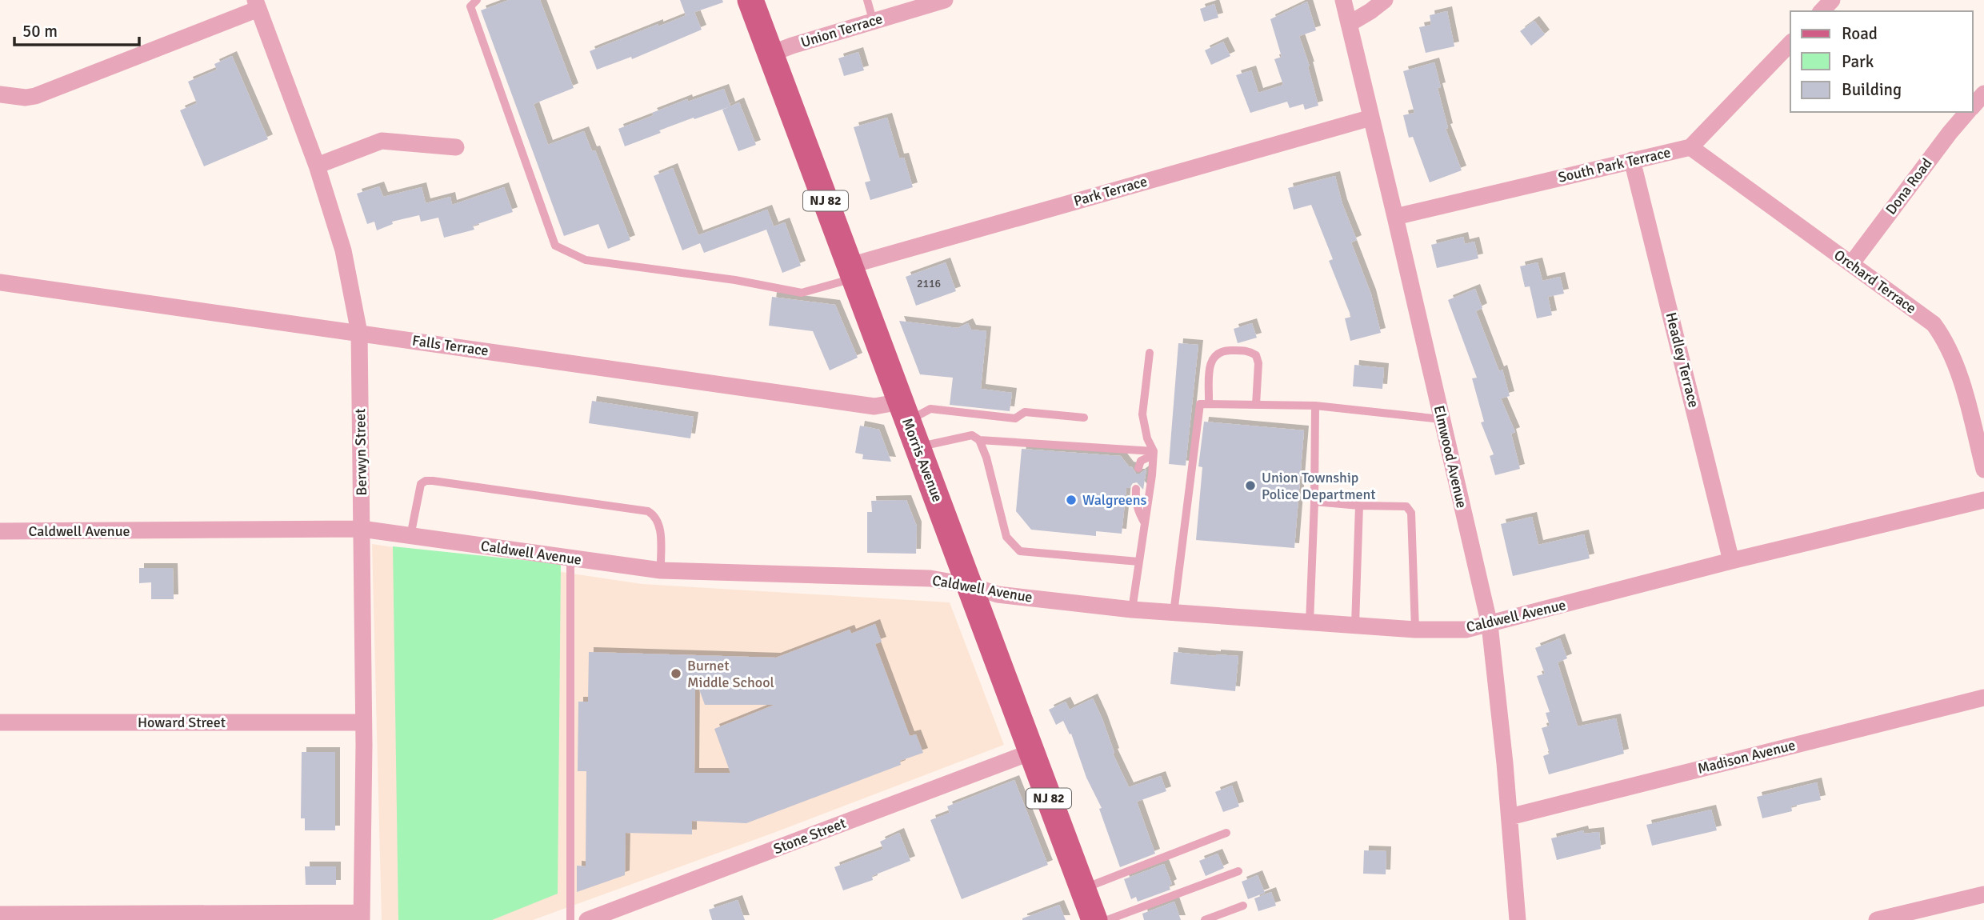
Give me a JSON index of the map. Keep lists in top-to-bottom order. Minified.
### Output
{"streets":{"main road":["NJ 82","Morris Avenue"],"street":["Union Terrace","South Park Terrace","Dona Road","Park Terrace","Orchard Terrace","Falls Terrace","Headley Terrace","Berwyn Street","Elmwood Avenue","Caldwell Avenue","Howard Street","Madison Avenue","Stone Street"]},"crossings":[["Union Terrace","Morris Avenue"],["South Park Terrace","Orchard Terrace"],["South Park Terrace","Headley Terrace"],["South Park Terrace","Elmwood Avenue"],["Dona Road","Orchard Terrace"],["Park Terrace","Elmwood Avenue"],["Park Terrace","Morris Avenue"],["Falls Terrace","Berwyn Street"],["Falls Terrace","Morris Avenue"],["Headley Terrace","Caldwell Avenue"],["Berwyn Street","Caldwell Avenue"],["Berwyn Street","Howard Street"],["Elmwood Avenue","Caldwell Avenue"],["Elmwood Avenue","Madison Avenue"],["Morris Avenue","Caldwell Avenue"],["Morris Avenue","Stone Street"]],"places":["Union Township Police Department","Walgreens","Burnet Middle School"],"house_numbers":["2116"],"legend":["Road","Park","Building"],"scale_bar":"50 m"}
